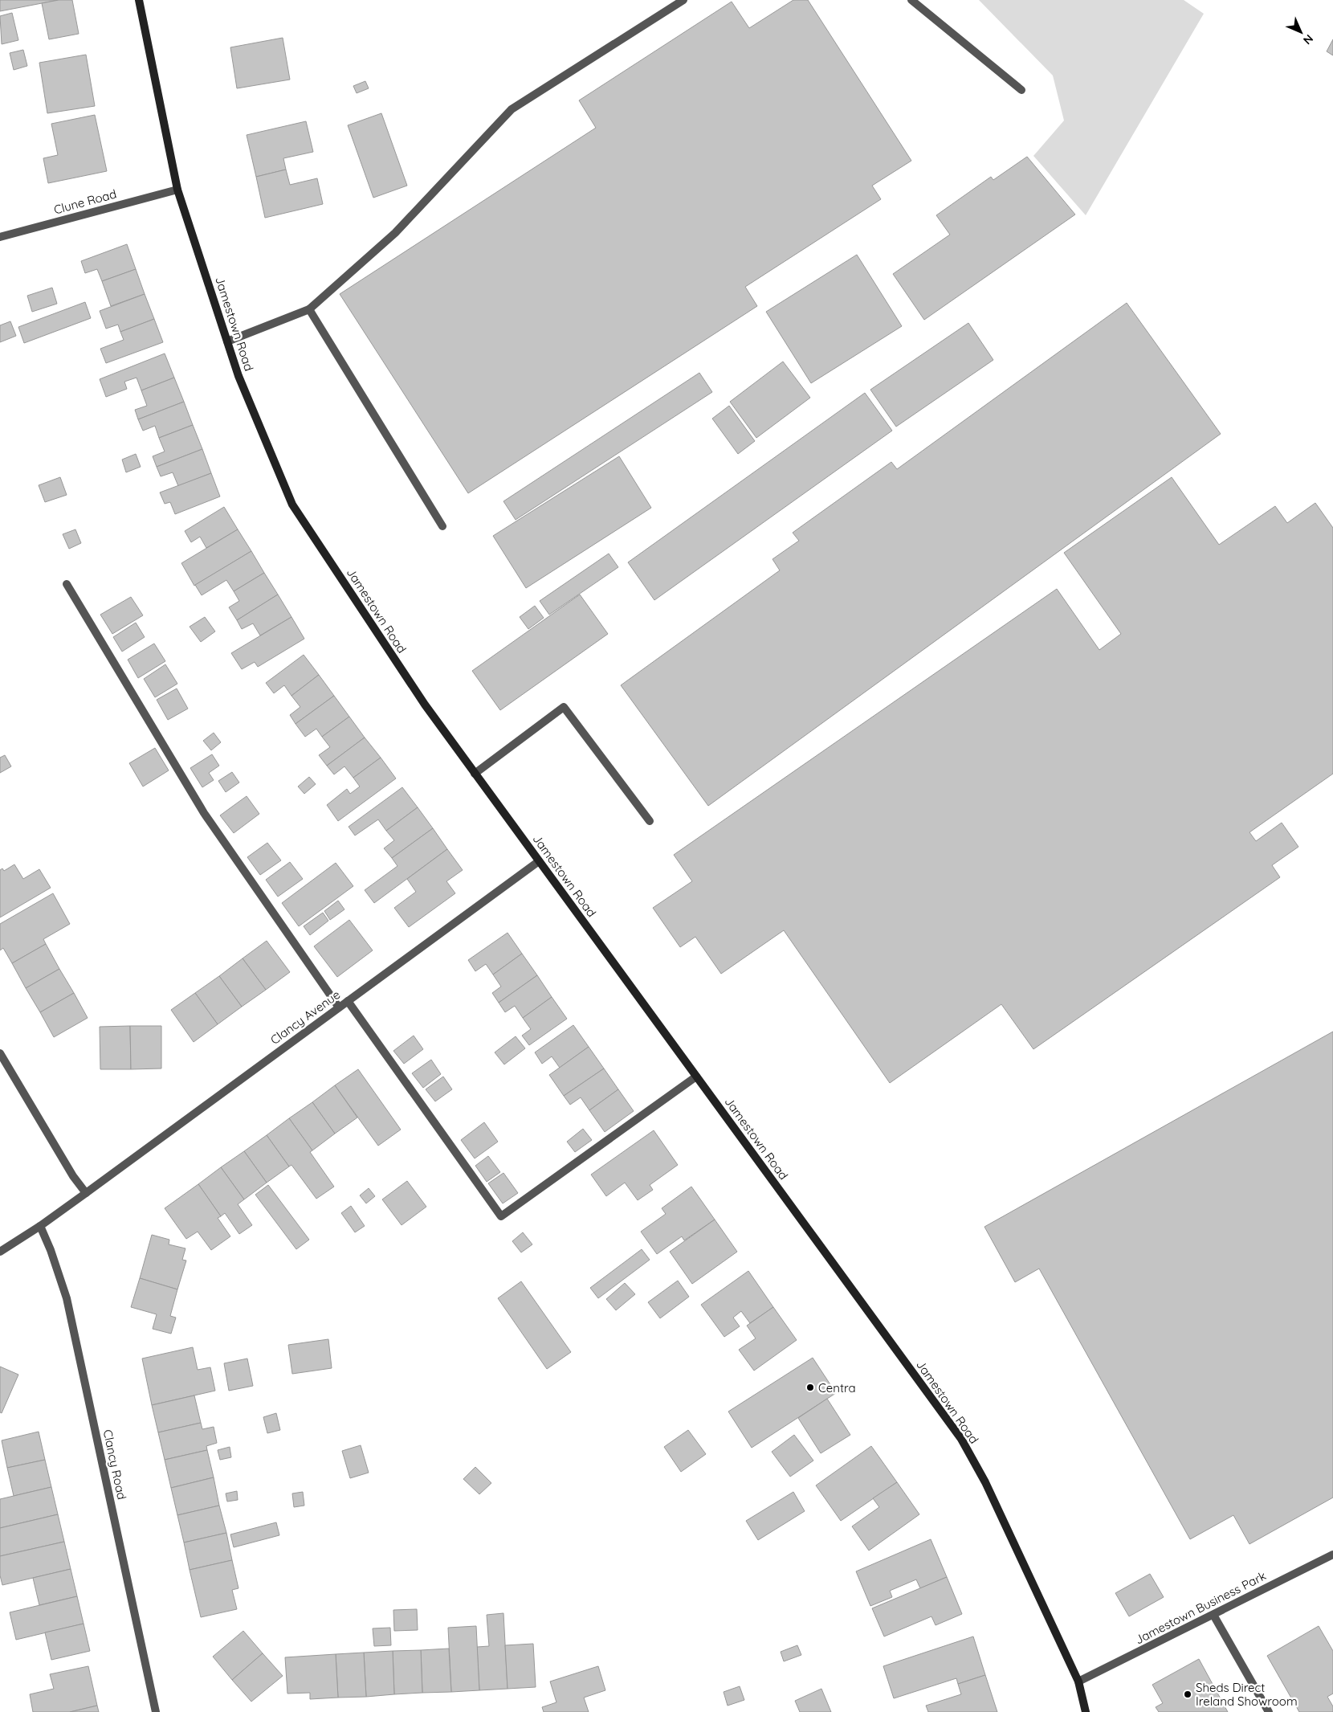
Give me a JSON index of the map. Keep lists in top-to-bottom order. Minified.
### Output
{"streets":{"street":["Clune Road","Jamestown Road","Clancy Avenue","Clancy Road","Jamestown Business Park"]},"crossings":[["Clune Road","Jamestown Road"],["Jamestown Road","Clancy Avenue"],["Jamestown Road","Jamestown Business Park"],["Clancy Avenue","Clancy Road"]],"places":["Centra","Sheds Direct Ireland Showroom"],"north":"bottom right"}
